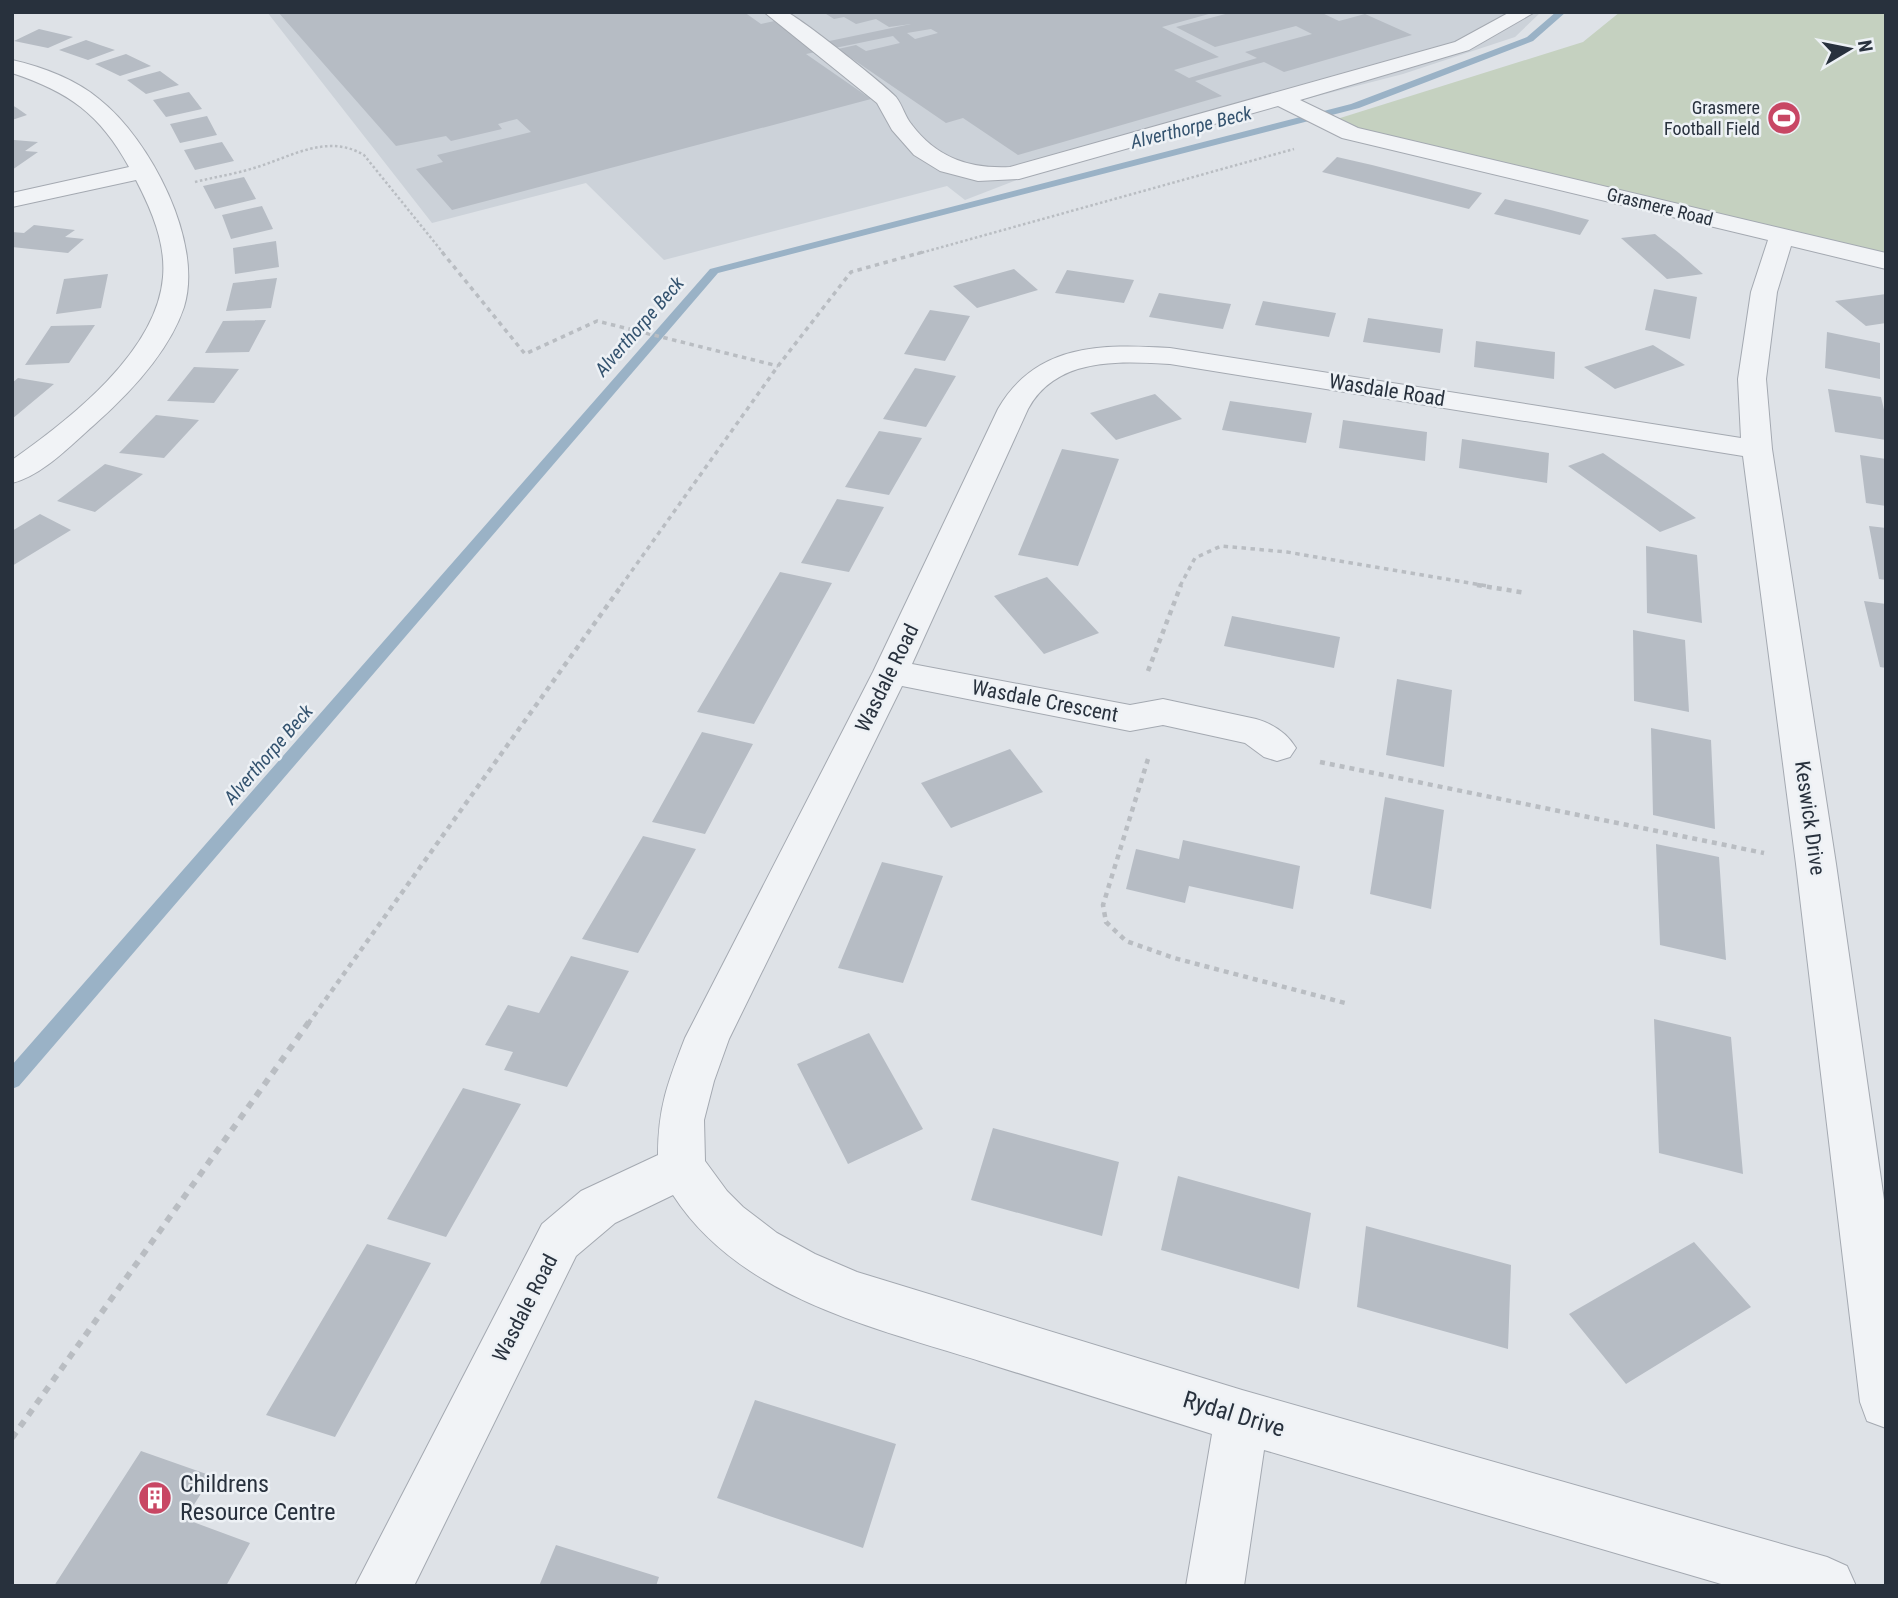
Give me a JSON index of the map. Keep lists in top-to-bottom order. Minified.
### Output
{"streets":{"street":["Grasmere Road","Wasdale Road","Wasdale Crescent","Keswick Drive","Rydal Drive"]},"crossings":[["Grasmere Road","Keswick Drive"],["Wasdale Road","Wasdale Crescent"],["Wasdale Road","Keswick Drive"],["Wasdale Road","Rydal Drive"]],"water":["Alverthorpe Beck"],"places":{"sports":["Grasmere Football Field"],"building":["Childrens Resource Centre"]},"north":"right"}
